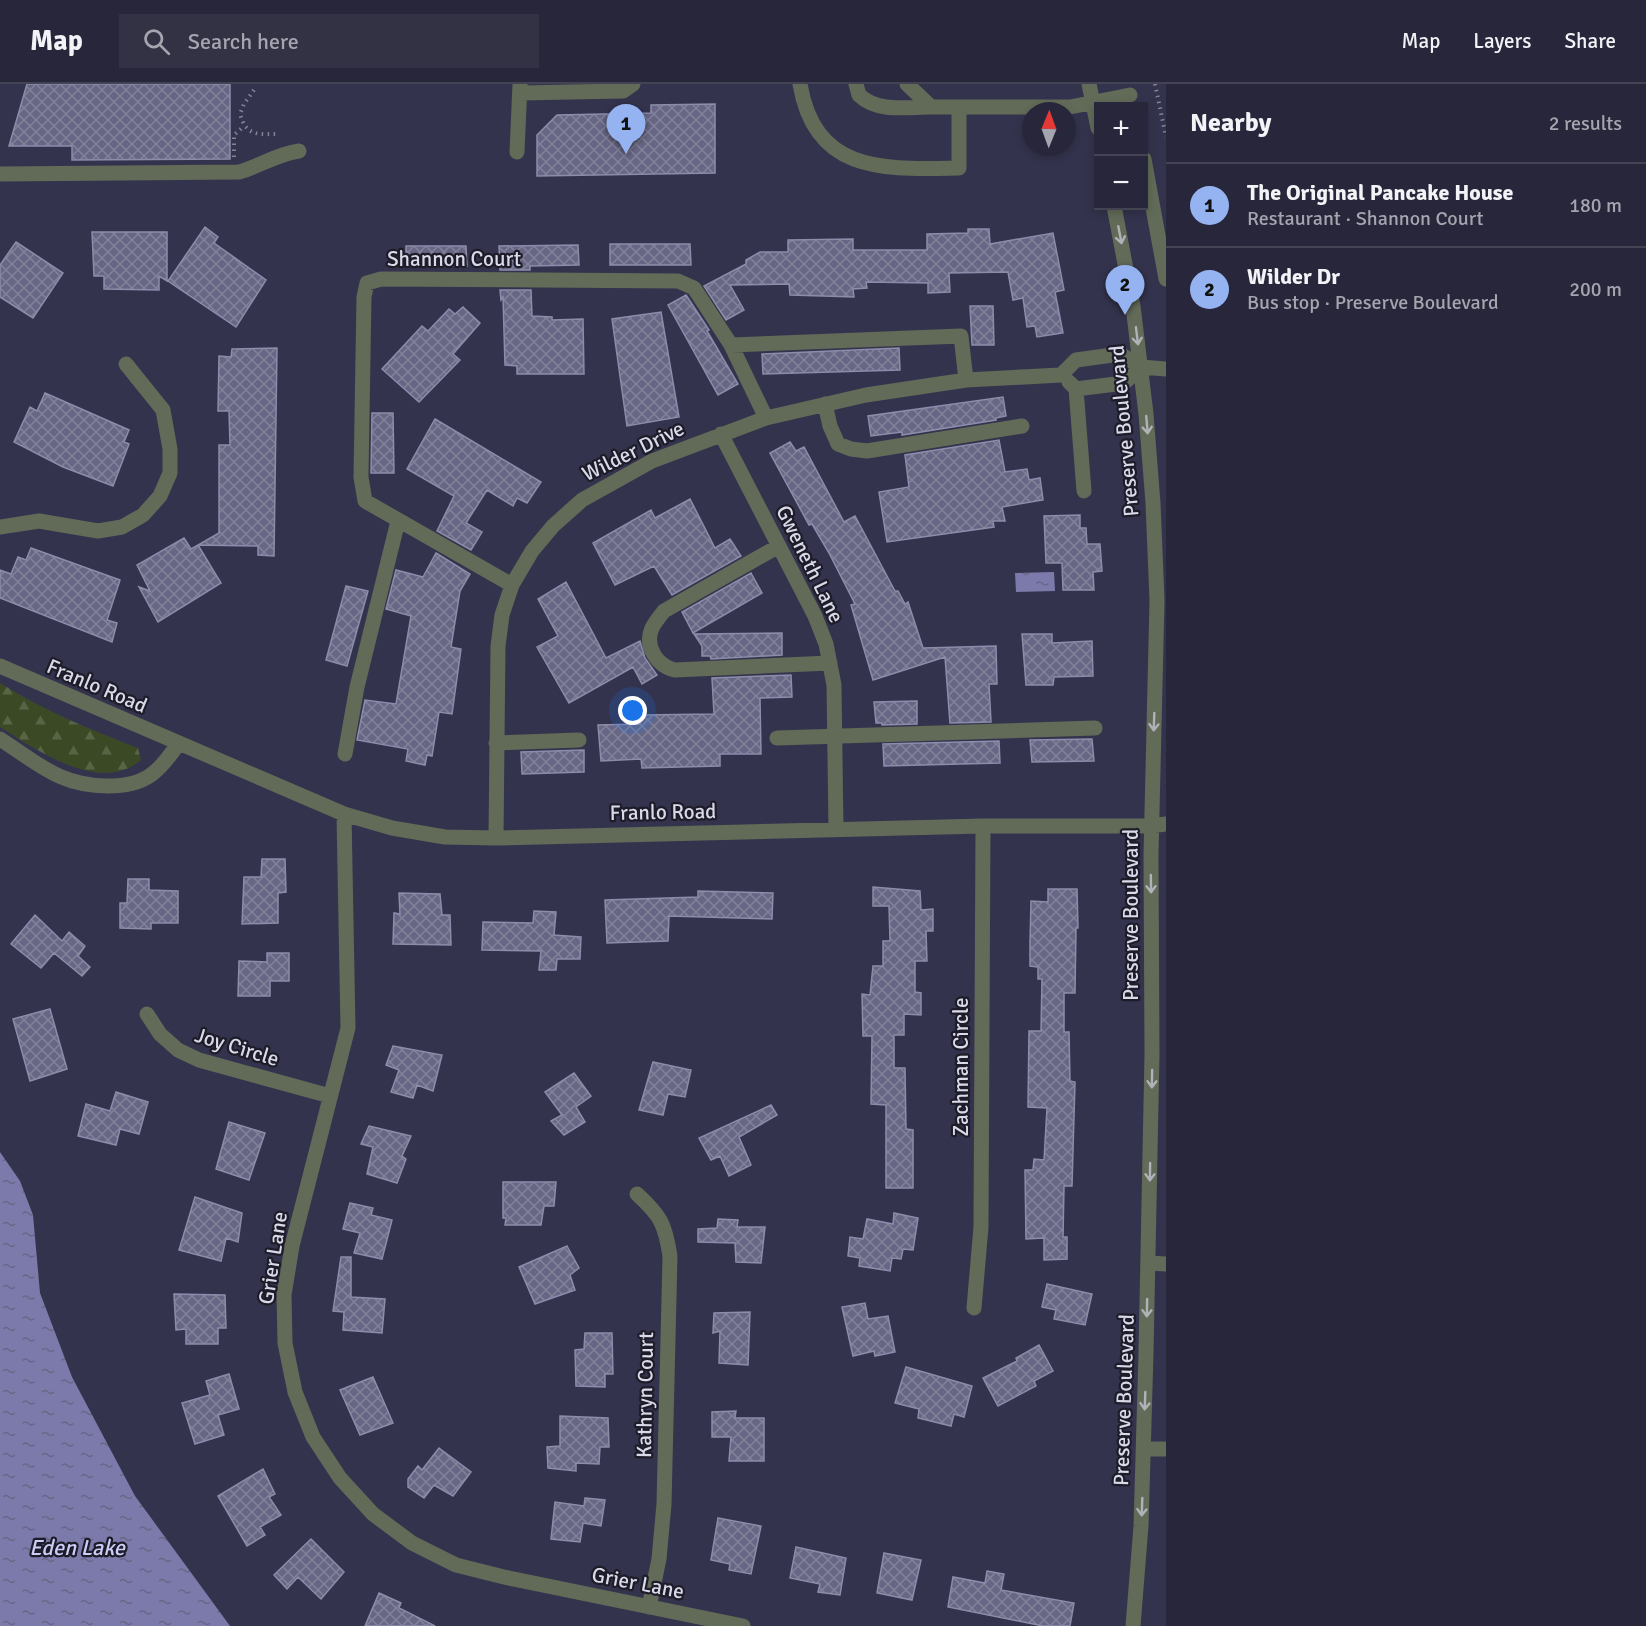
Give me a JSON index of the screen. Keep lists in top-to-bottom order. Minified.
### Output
{"streets":{"street":["Shannon Court","Preserve Boulevard","Wilder Drive","Gweneth Lane","Franlo Road","Joy Circle","Zachman Circle","Grier Lane","Kathryn Court"]},"crossings":[["Shannon Court","Wilder Drive"],["Preserve Boulevard","Franlo Road"],["Wilder Drive","Gweneth Lane"],["Wilder Drive","Franlo Road"],["Gweneth Lane","Franlo Road"],["Franlo Road","Zachman Circle"],["Franlo Road","Grier Lane"],["Joy Circle","Grier Lane"],["Grier Lane","Kathryn Court"]],"one_way":["Preserve Boulevard"],"water":["Eden Lake"],"north":"top","page":{"header":"Map","search":"Search here","nav":["Map","Layers","Share"],"heading":["Nearby","2 results"],"map_buttons":["+","−"],"pins":["1","2"],"list":[{"mark":"1","name":"The Original Pancake House","note":"Restaurant · Shannon Court","value":"180 m"},{"mark":"2","name":"Wilder Dr","note":"Bus stop · Preserve Boulevard","value":"200 m"}]}}
